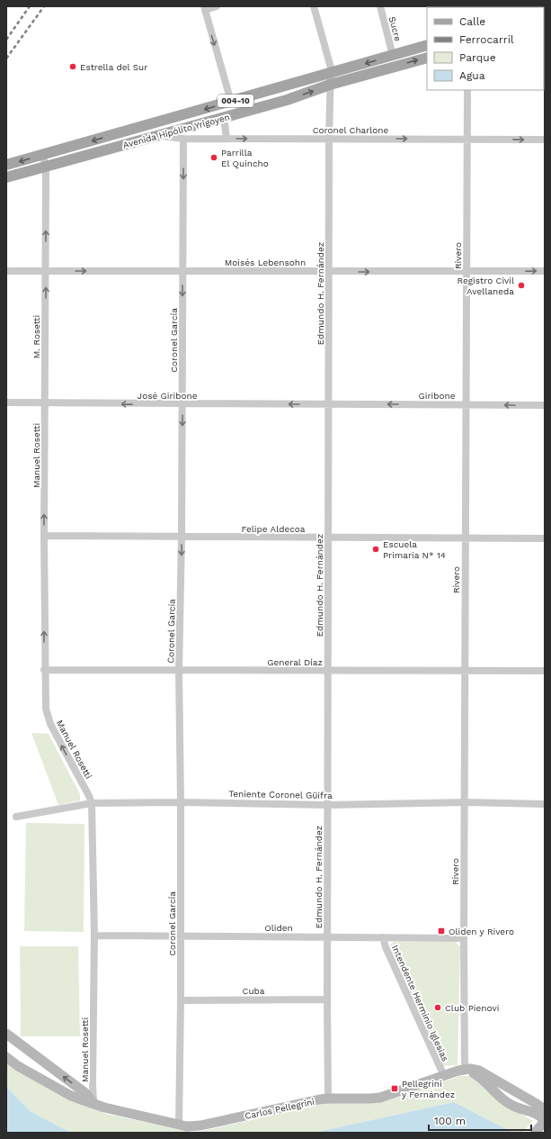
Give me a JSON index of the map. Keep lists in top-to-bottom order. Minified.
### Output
{"streets":{"main road":["004-10","Avenida Hipólito Yrigoyen"],"street":["Sucre","Coronel Charlone","Rivero","Moisés Lebensohn","Edmundo H. Fernández","M. Rosetti","Coronel García","José Giribone","Giribone","Manuel Rosetti","Felipe Aldecoa","General Díaz","Teniente Coronel Güifra","Oliden","Cuba","Intendente Herminio Iglesias","Carlos Pellegrini"]},"crossings":[["Sucre","Avenida Hipólito Yrigoyen"],["Coronel Charlone","Avenida Hipólito Yrigoyen"],["Coronel Charlone","Rivero"],["Coronel Charlone","Edmundo H. Fernández"],["Coronel Charlone","Coronel García"],["Avenida Hipólito Yrigoyen","Edmundo H. Fernández"],["Rivero","Moisés Lebensohn"],["Rivero","Giribone"],["Rivero","Felipe Aldecoa"],["Rivero","General Díaz"],["Rivero","Teniente Coronel Güifra"],["Rivero","Oliden"],["Rivero","Carlos Pellegrini"],["Moisés Lebensohn","Edmundo H. Fernández"],["Moisés Lebensohn","M. Rosetti"],["Moisés Lebensohn","Coronel García"],["Edmundo H. Fernández","José Giribone"],["Edmundo H. Fernández","Giribone"],["Edmundo H. Fernández","Felipe Aldecoa"],["Edmundo H. Fernández","General Díaz"],["Edmundo H. Fernández","Teniente Coronel Güifra"],["Edmundo H. Fernández","Oliden"],["Edmundo H. Fernández","Cuba"],["Edmundo H. Fernández","Carlos Pellegrini"],["M. Rosetti","José Giribone"],["M. Rosetti","Manuel Rosetti"],["Coronel García","José Giribone"],["Coronel García","Felipe Aldecoa"],["Coronel García","General Díaz"],["Coronel García","Teniente Coronel Güifra"],["Coronel García","Oliden"],["Coronel García","Cuba"],["Coronel García","Carlos Pellegrini"],["José Giribone","Giribone"],["José Giribone","Manuel Rosetti"],["Manuel Rosetti","Felipe Aldecoa"],["Manuel Rosetti","General Díaz"],["Manuel Rosetti","Teniente Coronel Güifra"],["Manuel Rosetti","Oliden"],["Manuel Rosetti","Carlos Pellegrini"],["Oliden","Intendente Herminio Iglesias"],["Intendente Herminio Iglesias","Carlos Pellegrini"]],"one_way":["Coronel Charlone","Moisés Lebensohn","M. Rosetti","Coronel García","José Giribone","Giribone","Manuel Rosetti"],"places":{"other":["Estrella del Sur","Parrilla El Quincho","Registro Civil Avellaneda","Escuela Primaria N* 14","Club Pienovi"],"transit":["Oliden y Rivero","Pellegrini y Fernández"]},"legend":["Calle","Ferrocarril","Parque","Agua"],"scale_bar":"100 m"}
